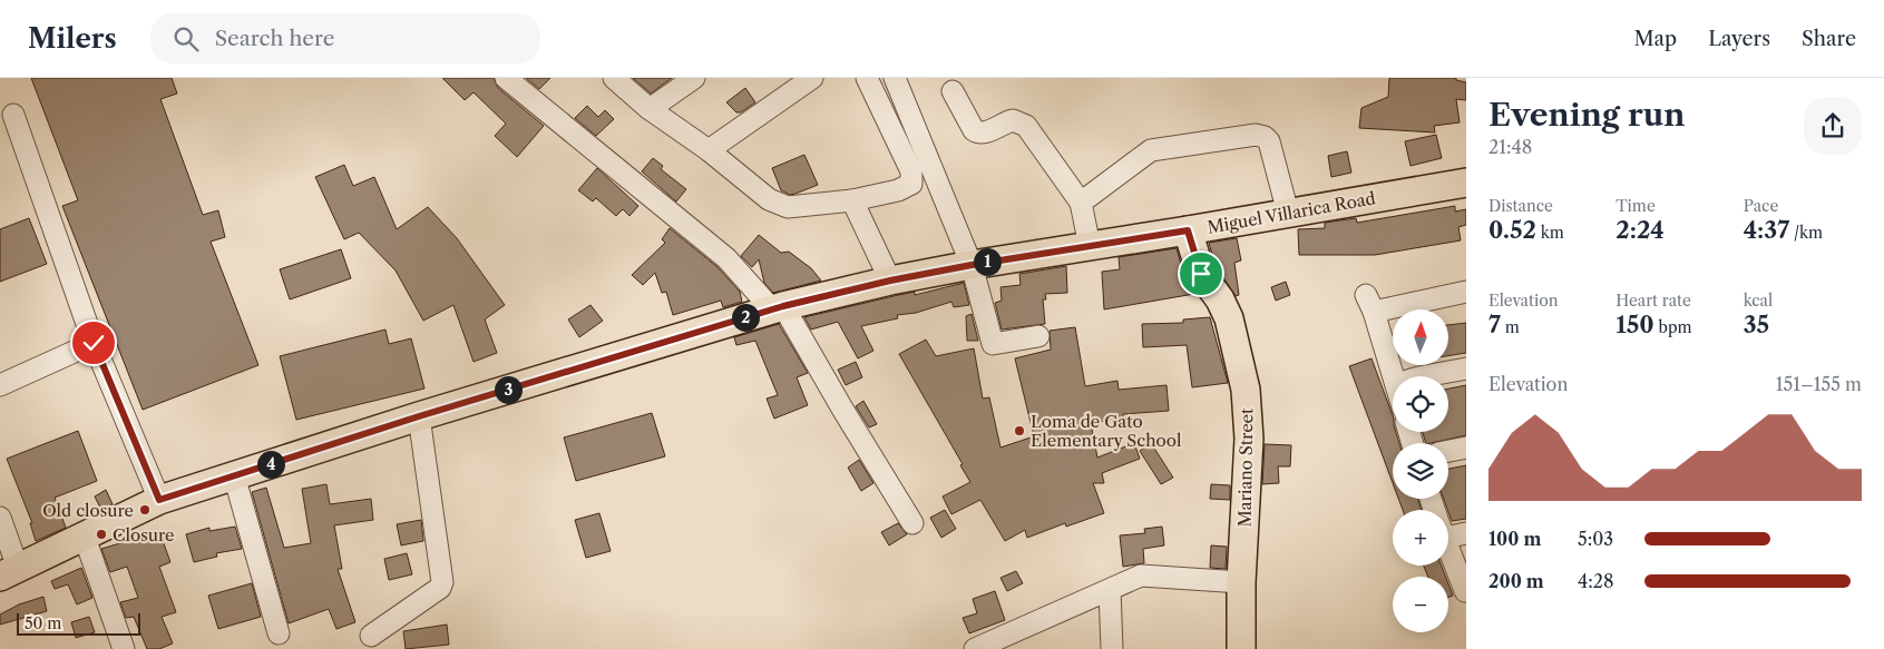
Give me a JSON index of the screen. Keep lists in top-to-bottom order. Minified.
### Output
{"streets":{"main road":["Miguel Villarica Road","Mariano Street"]},"crossings":[["Miguel Villarica Road","Mariano Street"]],"places":["Loma de Gato Elementary School","Old closure","Closure"],"scale_bar":"50 m","north":"top","page":{"header":"Milers","search":"Search here","nav":["Map","Layers","Share"],"heading":["Evening run","21:48"],"stats":[["Distance","0.52 km"],["Time","2:24"],["Pace","4:37 /km"],["Elevation","7 m"],["Heart rate","150 bpm"],["kcal","35"]],"pins":["1","2","3","4"],"map_buttons":["+","−"],"chart":["Elevation","151–155 m"],"list":[{"name":"100 m","note":"5:03"},{"name":"200 m","note":"4:28"}],"scale":"50 m"}}
